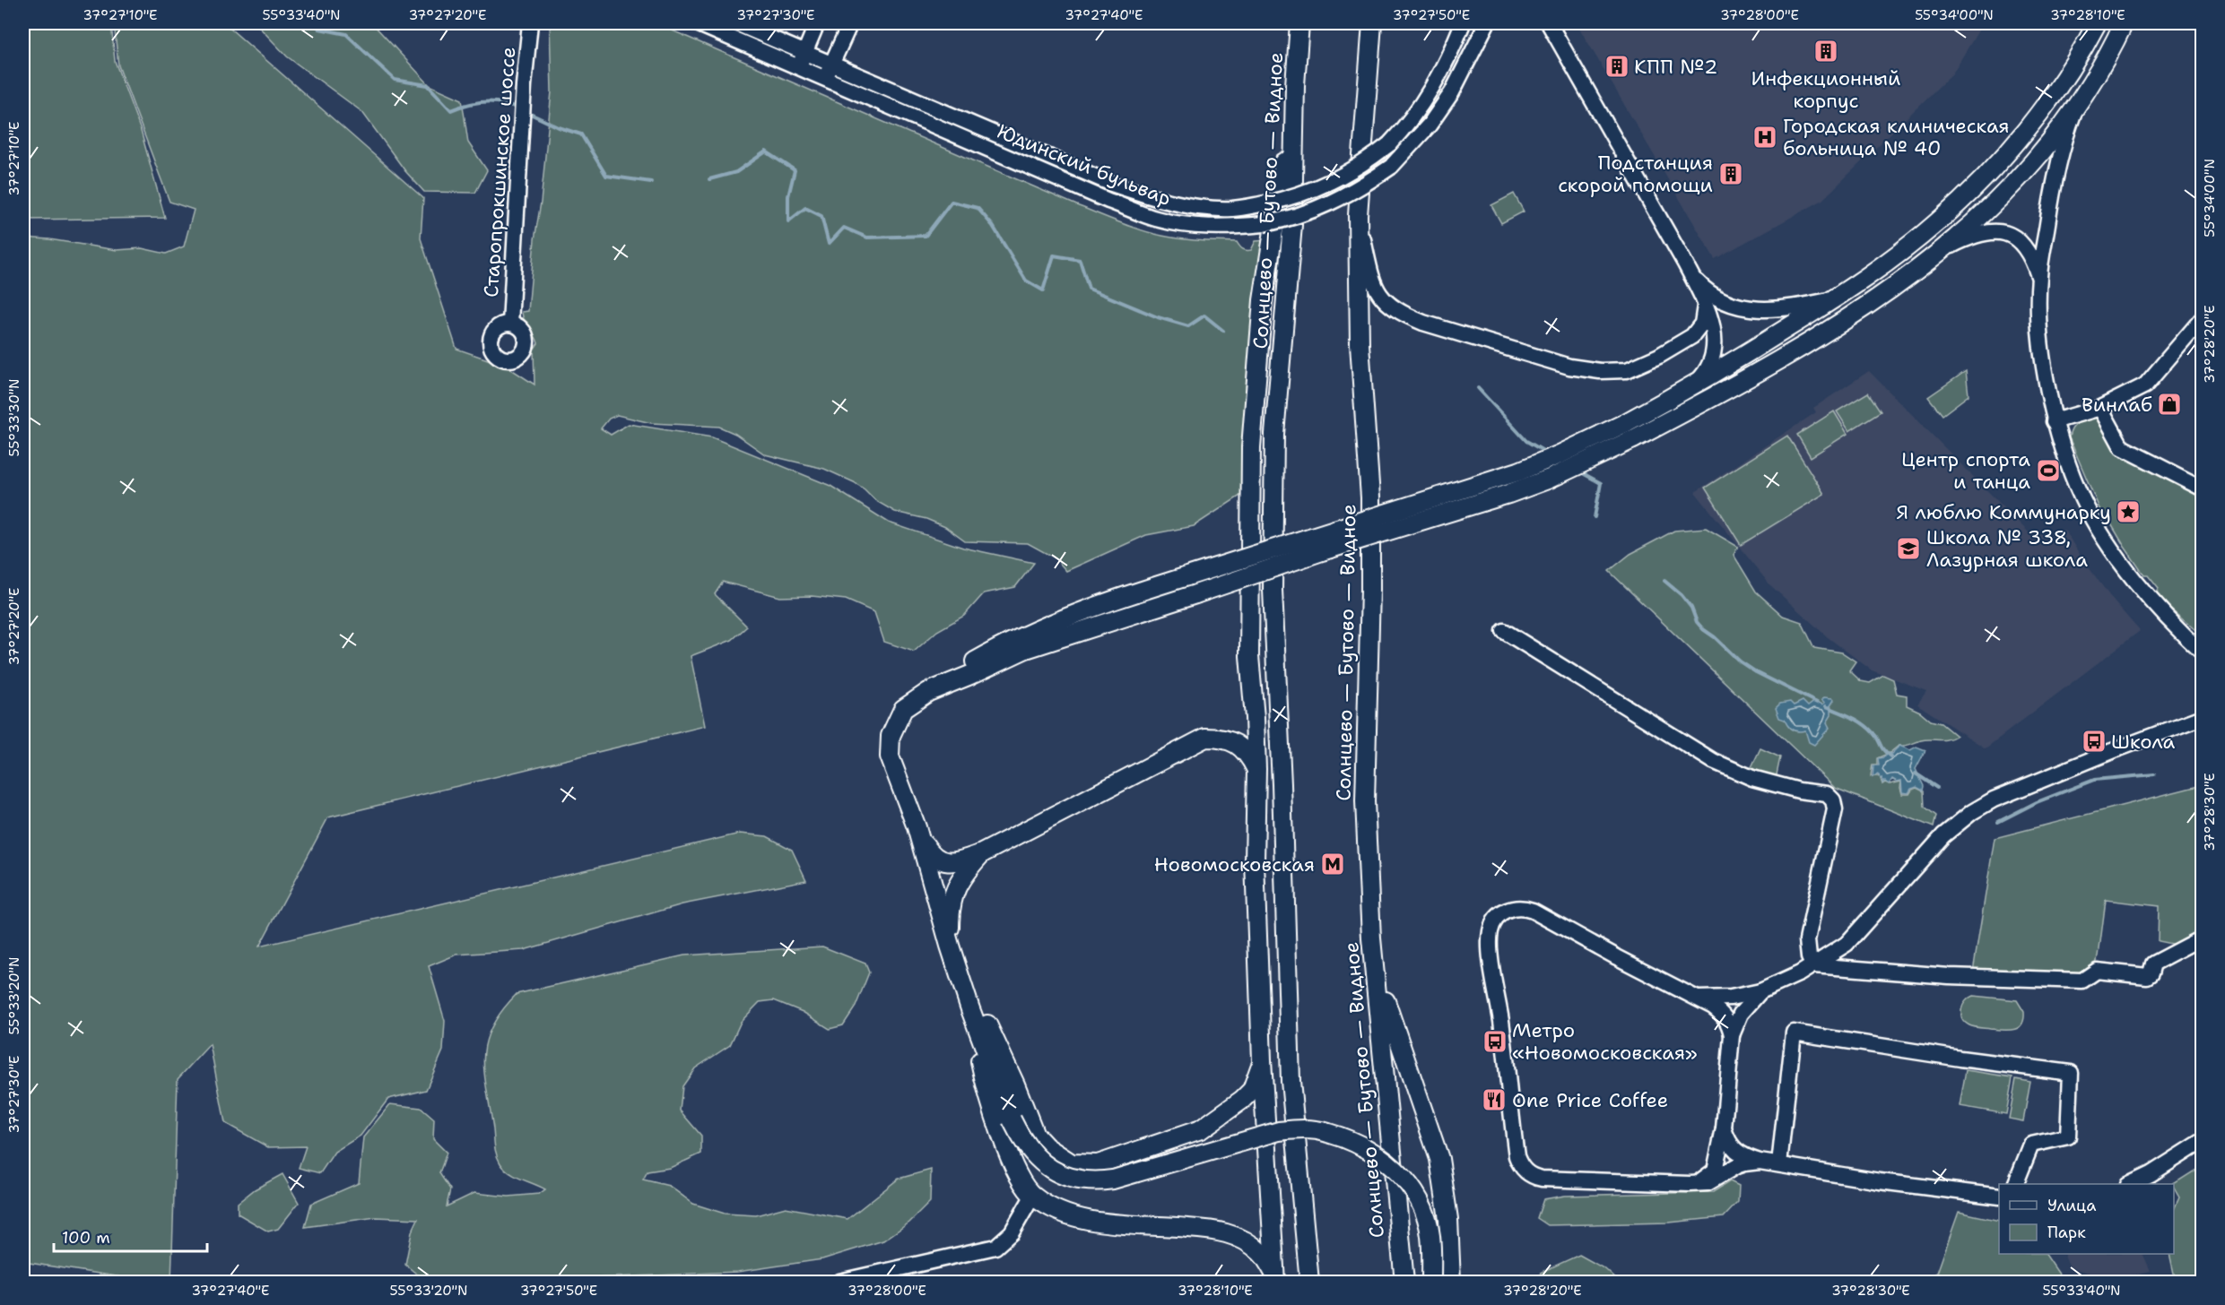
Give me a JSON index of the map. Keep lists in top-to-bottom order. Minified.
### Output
{"streets":{"main road":["Солнцево — Бутово — Видное"],"street":["Юдинский бульвар","Старопрокшинское шоссе"]},"places":{"building":["Инфекционный корпус","КПП №2","Подстанция скорой помощи"],"hospital":["Городская клиническая больница № 40"],"shop":["Винлаб"],"sports":["Центр спорта и танца"],"place":["Я люблю Коммунарку"],"school or university":["Школа № 338, Лазурная школа"],"bus stop":["Школа","Метро «Новомосковская»"],"metro station":["Новомосковская"],"restaurant":["One Price Coffee"]},"legend":["Улица","Парк"],"scale_bar":"100 m","coordinates":["37°27'10\"E","55°33'40\"N","37°27'20\"E","37°27'30\"E","37°27'40\"E","37°27'50\"E","37°28'00\"E","55°34'00\"N","37°28'10\"E","37°28'20\"E","55°33'30\"N","37°28'30\"E","55°33'20\"N"]}
